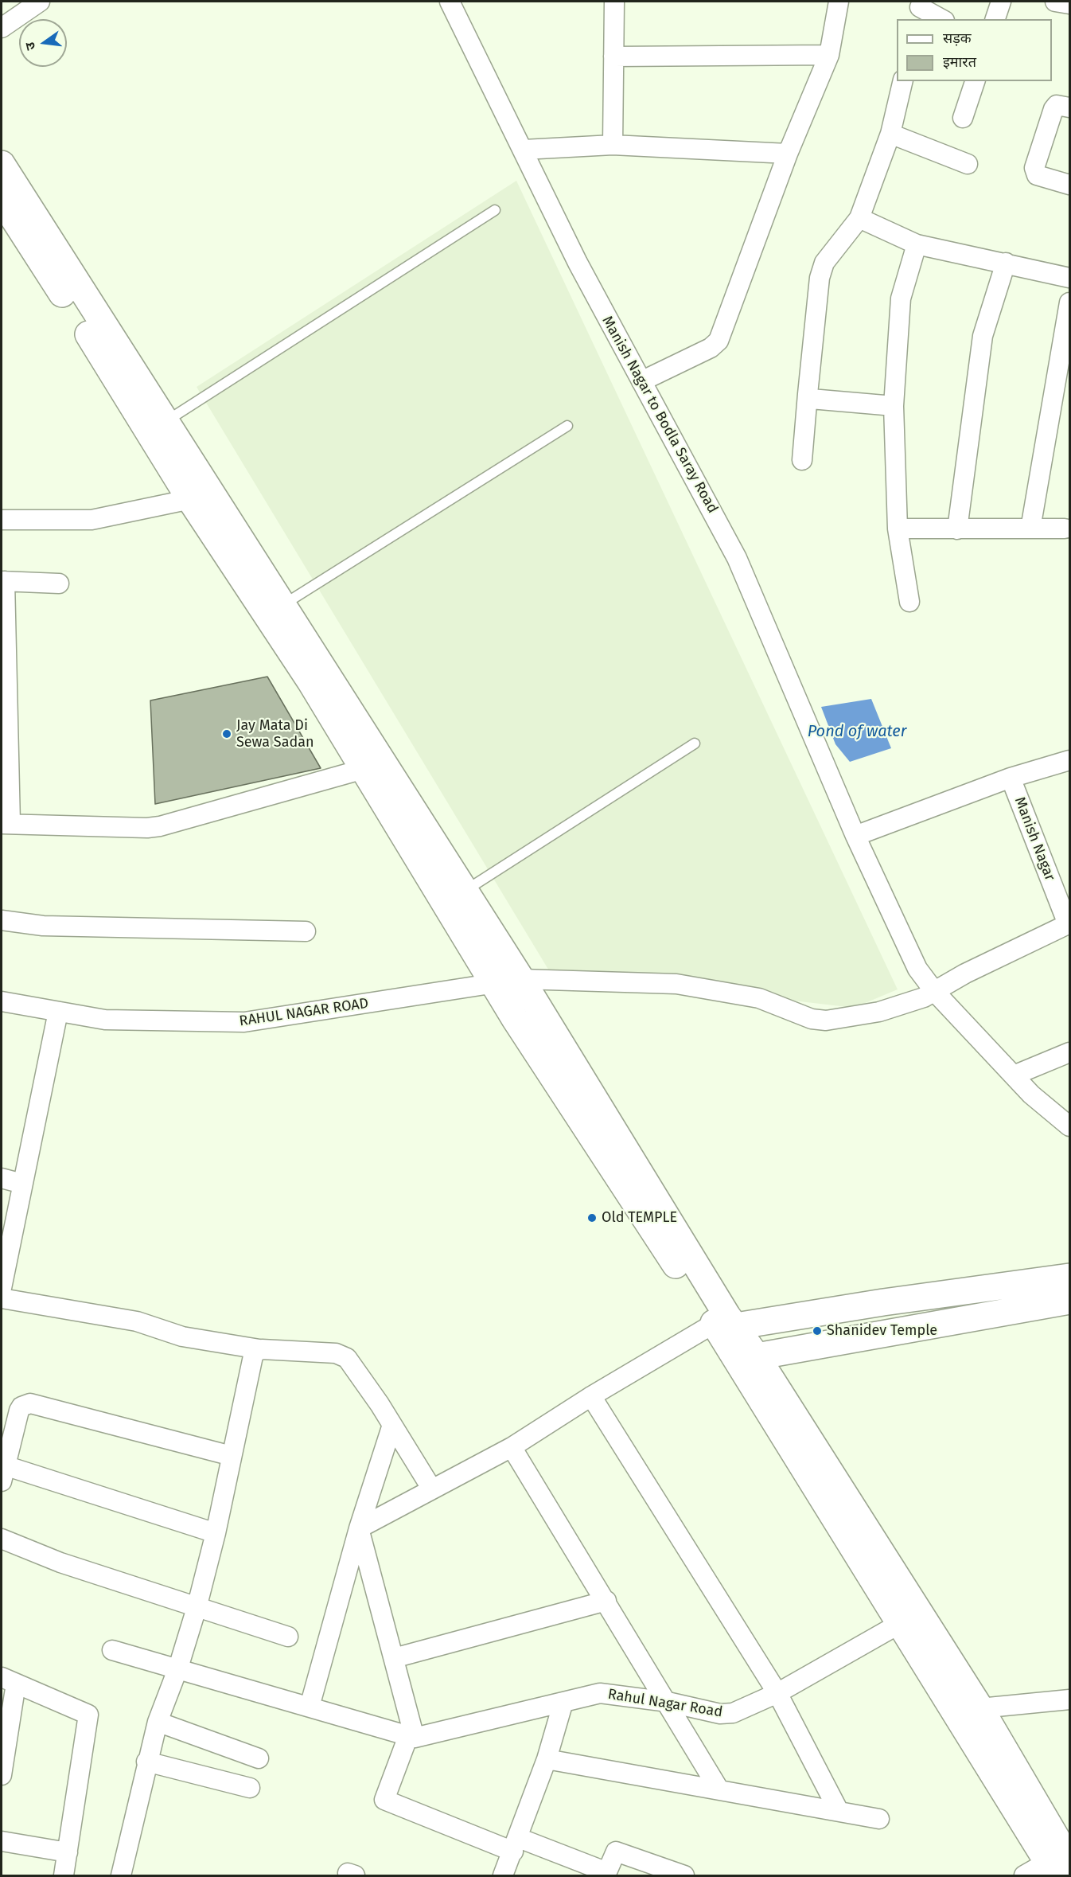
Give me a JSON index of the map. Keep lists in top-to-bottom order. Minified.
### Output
{"streets":{"street":["Manish Nagar to Bodla Saray Road","Manish Nagar","RAHUL NAGAR ROAD","Rahul Nagar Road"]},"crossings":[["Manish Nagar to Bodla Saray Road","RAHUL NAGAR ROAD"],["Manish Nagar","RAHUL NAGAR ROAD"]],"water":["Pond of water"],"places":["Jay Mata Di Sewa Sadan","Old TEMPLE","Shanidev Temple"],"legend":["सड़क","इमारत"],"north":"left"}
